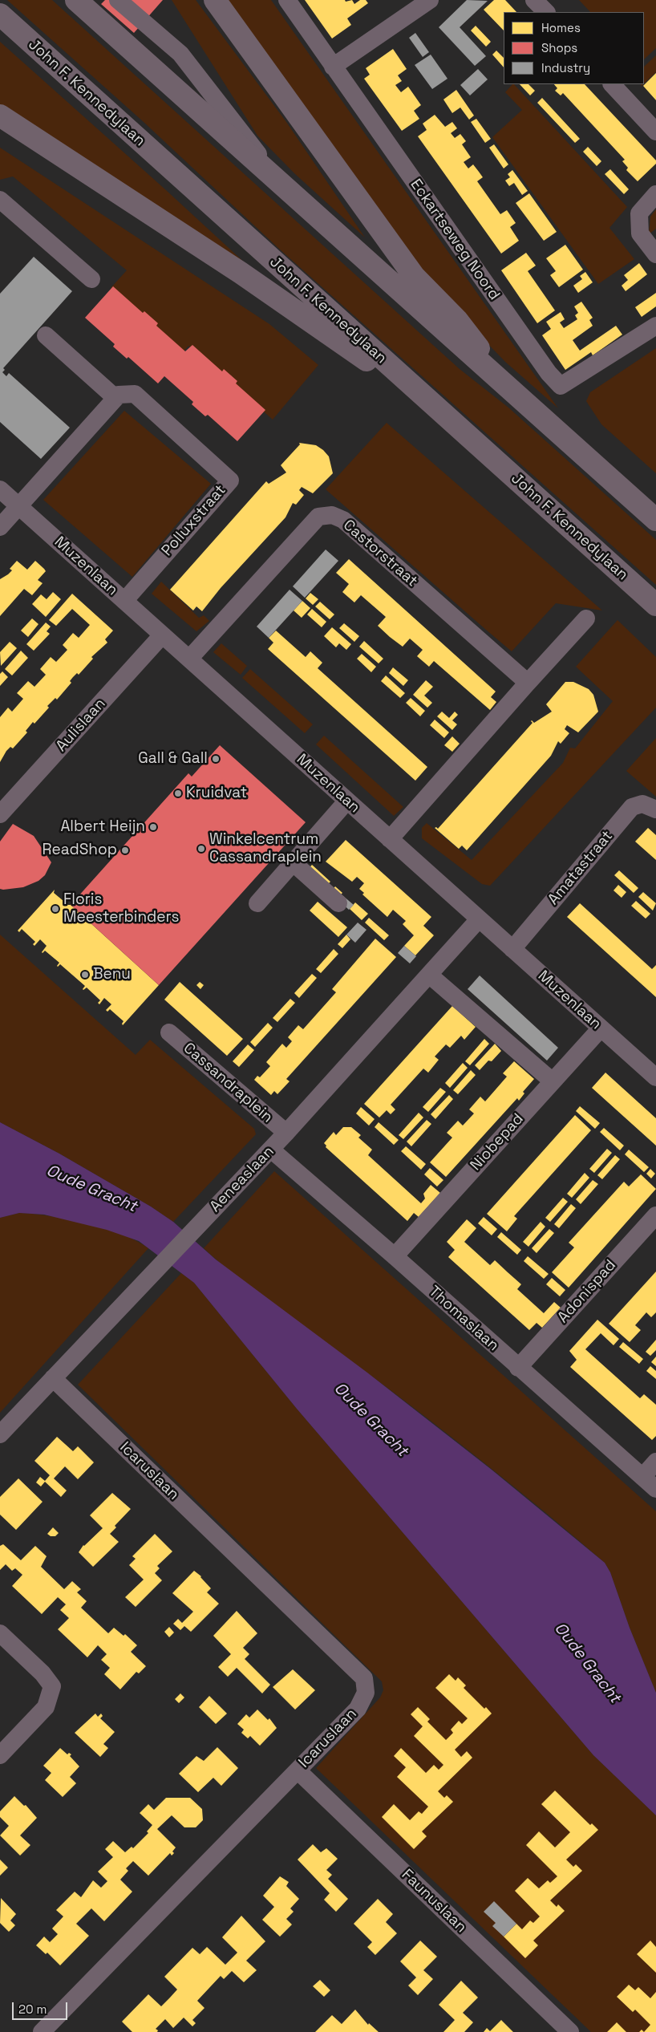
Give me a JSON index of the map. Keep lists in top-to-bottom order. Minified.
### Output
{"streets":{"main road":["John F. Kennedylaan"],"street":["Eckartseweg Noord","Polluxstraat","Castorstraat","Muzenlaan","Aulislaan","Amatastraat","Cassandraplein","Niobepad","Aeneaslaan","Adonispad","Thomaslaan","Icaruslaan","Faunuslaan"]},"crossings":[["Polluxstraat","Muzenlaan"],["Castorstraat","Muzenlaan"],["Muzenlaan","Aulislaan"],["Muzenlaan","Amatastraat"],["Muzenlaan","Niobepad"],["Muzenlaan","Aeneaslaan"],["Cassandraplein","Aeneaslaan"],["Niobepad","Thomaslaan"],["Aeneaslaan","Thomaslaan"],["Aeneaslaan","Icaruslaan"],["Adonispad","Thomaslaan"],["Icaruslaan","Faunuslaan"]],"water":["Oude Gracht"],"places":["Gall & Gall","Kruidvat","Albert Heijn","Winkelcentrum Cassandraplein","ReadShop","Floris Meesterbinders","Benu"],"legend":["Homes","Shops","Industry"],"scale_bar":"20 m"}
